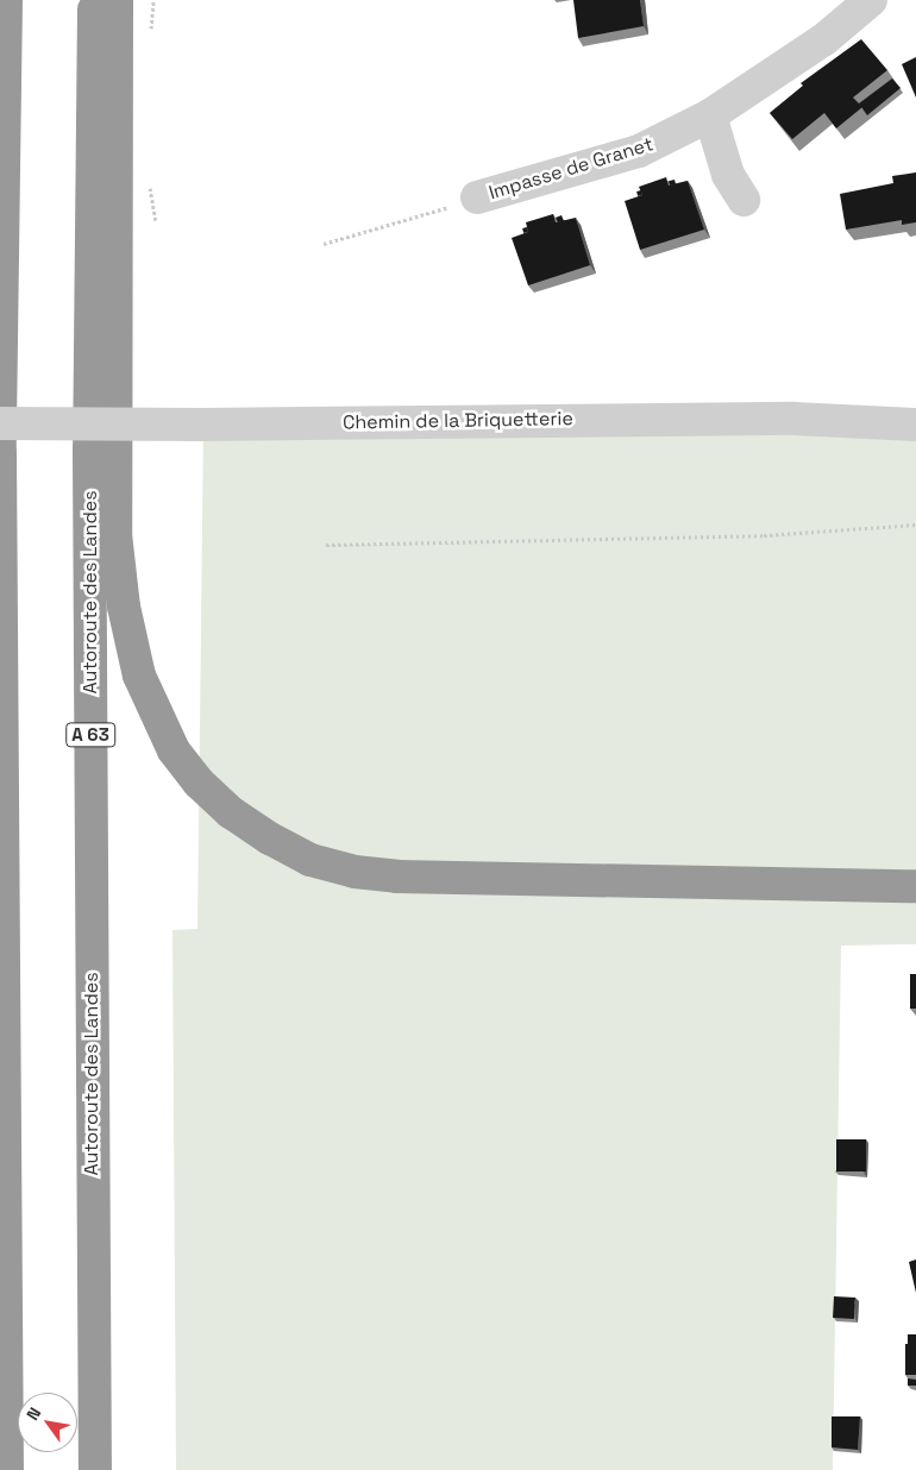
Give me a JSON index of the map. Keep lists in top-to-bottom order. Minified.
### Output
{"streets":{"highway":["Autoroute des Landes","A 63"],"street":["Impasse de Granet","Chemin de la Briquetterie"]},"north":"top left"}
